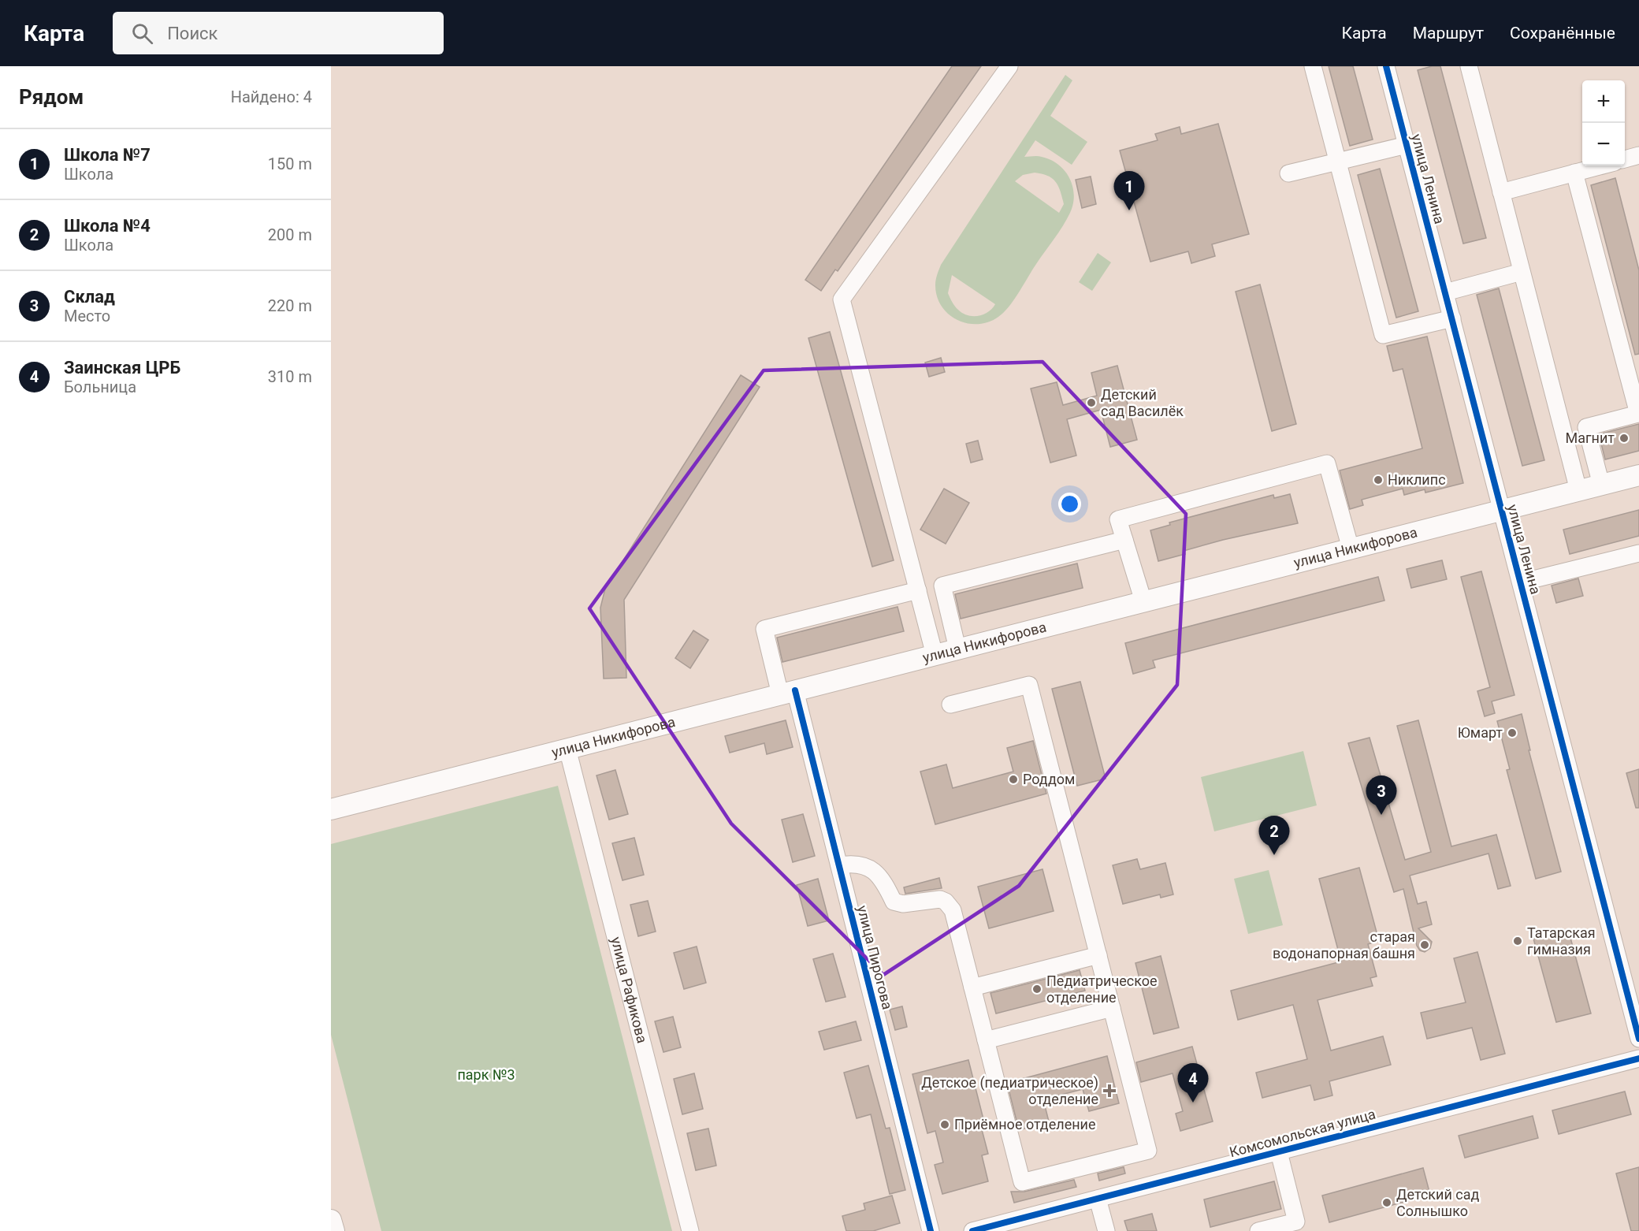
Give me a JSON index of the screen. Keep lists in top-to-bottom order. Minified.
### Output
{"streets":{"main road":["улица Никифорова"],"street":["улица Ленина","улица Пирогова","улица Рафикова","Комсомольская улица"]},"crossings":[["улица Ленина","улица Никифорова"],["улица Никифорова","улица Пирогова"],["улица Никифорова","улица Рафикова"]],"parks":["парк №3"],"places":{"other":["Детский сад Василёк","Магнит","Никлипс","Юмарт","Роддом","Татарская гимназия","старая водонапорная башня","Педиатрическое отделение","Приёмное отделение","Детский сад Солнышко"],"health":["Детское (педиатрическое) отделение"]},"page":{"header":"Карта","search":"Поиск","nav":["Карта","Маршрут","Сохранённые"],"heading":["Рядом","Найдено: 4"],"map_buttons":["+","−"],"list":[{"mark":"1","name":"Школа №7","note":"Школа","value":"150 m"},{"mark":"2","name":"Школа №4","note":"Школа","value":"200 m"},{"mark":"3","name":"Склад","note":"Место","value":"220 m"},{"mark":"4","name":"Заинская ЦРБ","note":"Больница","value":"310 m"}],"pins":["1","3","2","4"]}}
